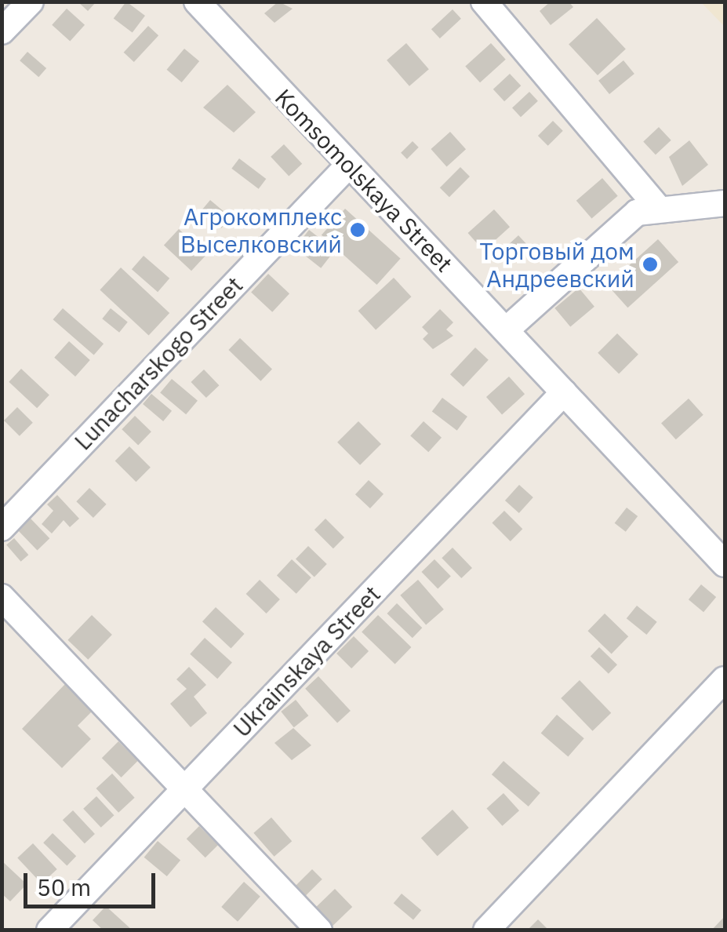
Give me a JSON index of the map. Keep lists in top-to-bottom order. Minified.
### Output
{"streets":{"street":["Komsomolskaya Street","Lunacharskogo Street","Ukrainskaya Street"]},"crossings":[["Komsomolskaya Street","Lunacharskogo Street"],["Komsomolskaya Street","Ukrainskaya Street"]],"places":["Агрокомплекс Выселковский","Торговый дом Андреевский"],"scale_bar":"50 m"}
